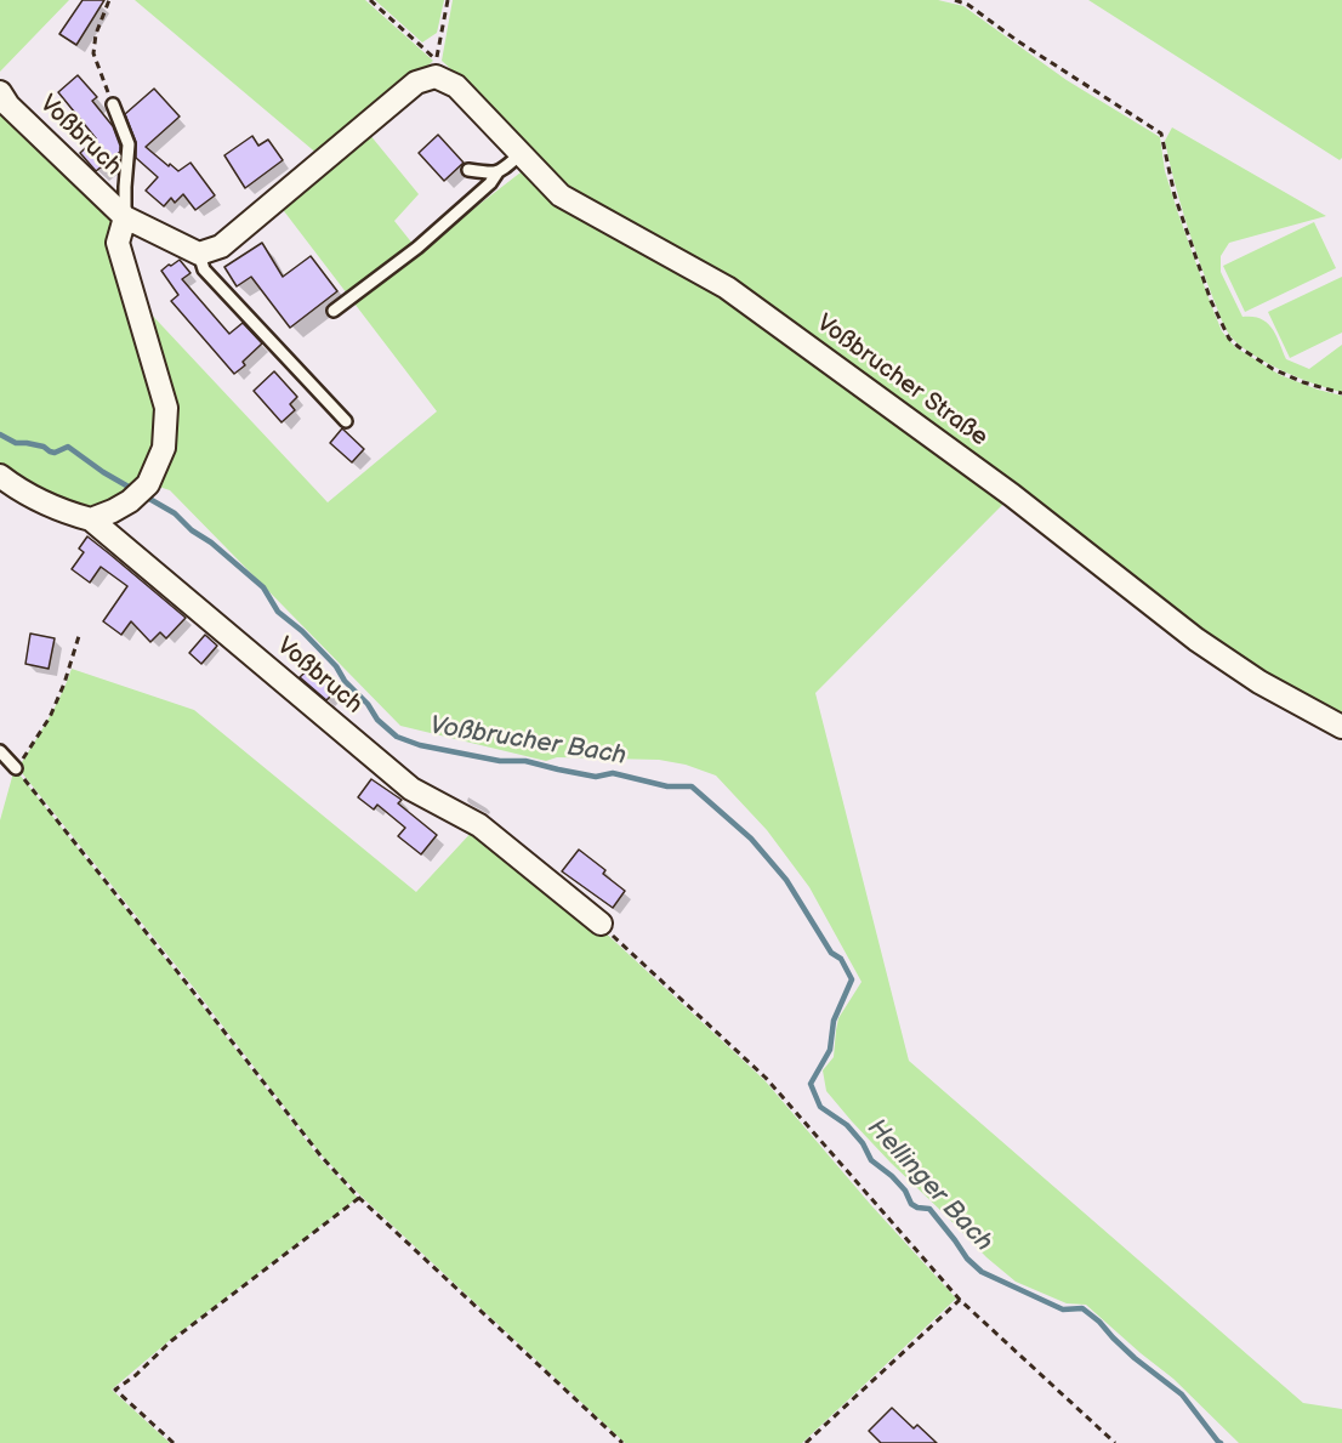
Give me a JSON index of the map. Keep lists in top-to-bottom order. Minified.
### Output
{"streets":{"street":["Voßbruch","Voßbrucher Straße"]},"crossings":[["Voßbruch","Voßbrucher Straße"]],"water":["Voßbrucher Bach","Hellinger Bach"]}
